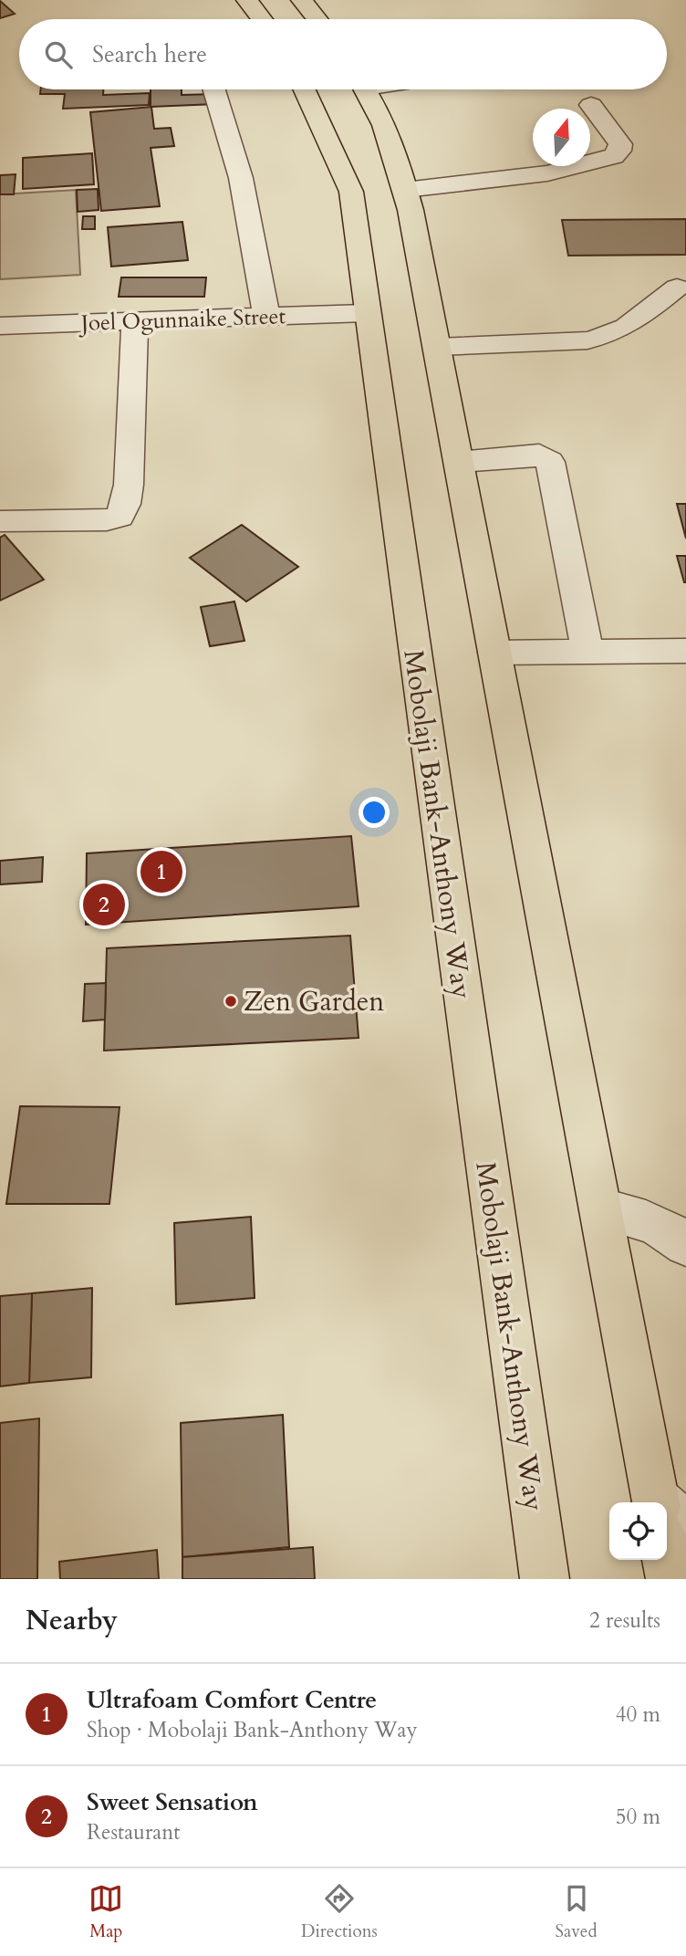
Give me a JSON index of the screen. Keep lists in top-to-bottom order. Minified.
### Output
{"streets":{"main road":["Mobolaji Bank-Anthony Way"],"street":["Joel Ogunnaike Street"]},"crossings":[["Joel Ogunnaike Street","Mobolaji Bank-Anthony Way"]],"places":["Zen Garden"],"north":"top","page":{"search":"Search here","pins":["1","2"],"heading":["Nearby","2 results"],"list":[{"mark":"1","name":"Ultrafoam Comfort Centre","note":"Shop · Mobolaji Bank-Anthony Way","value":"40 m"},{"mark":"2","name":"Sweet Sensation","note":"Restaurant","value":"50 m"}],"nav":["Map","Directions","Saved"]}}
